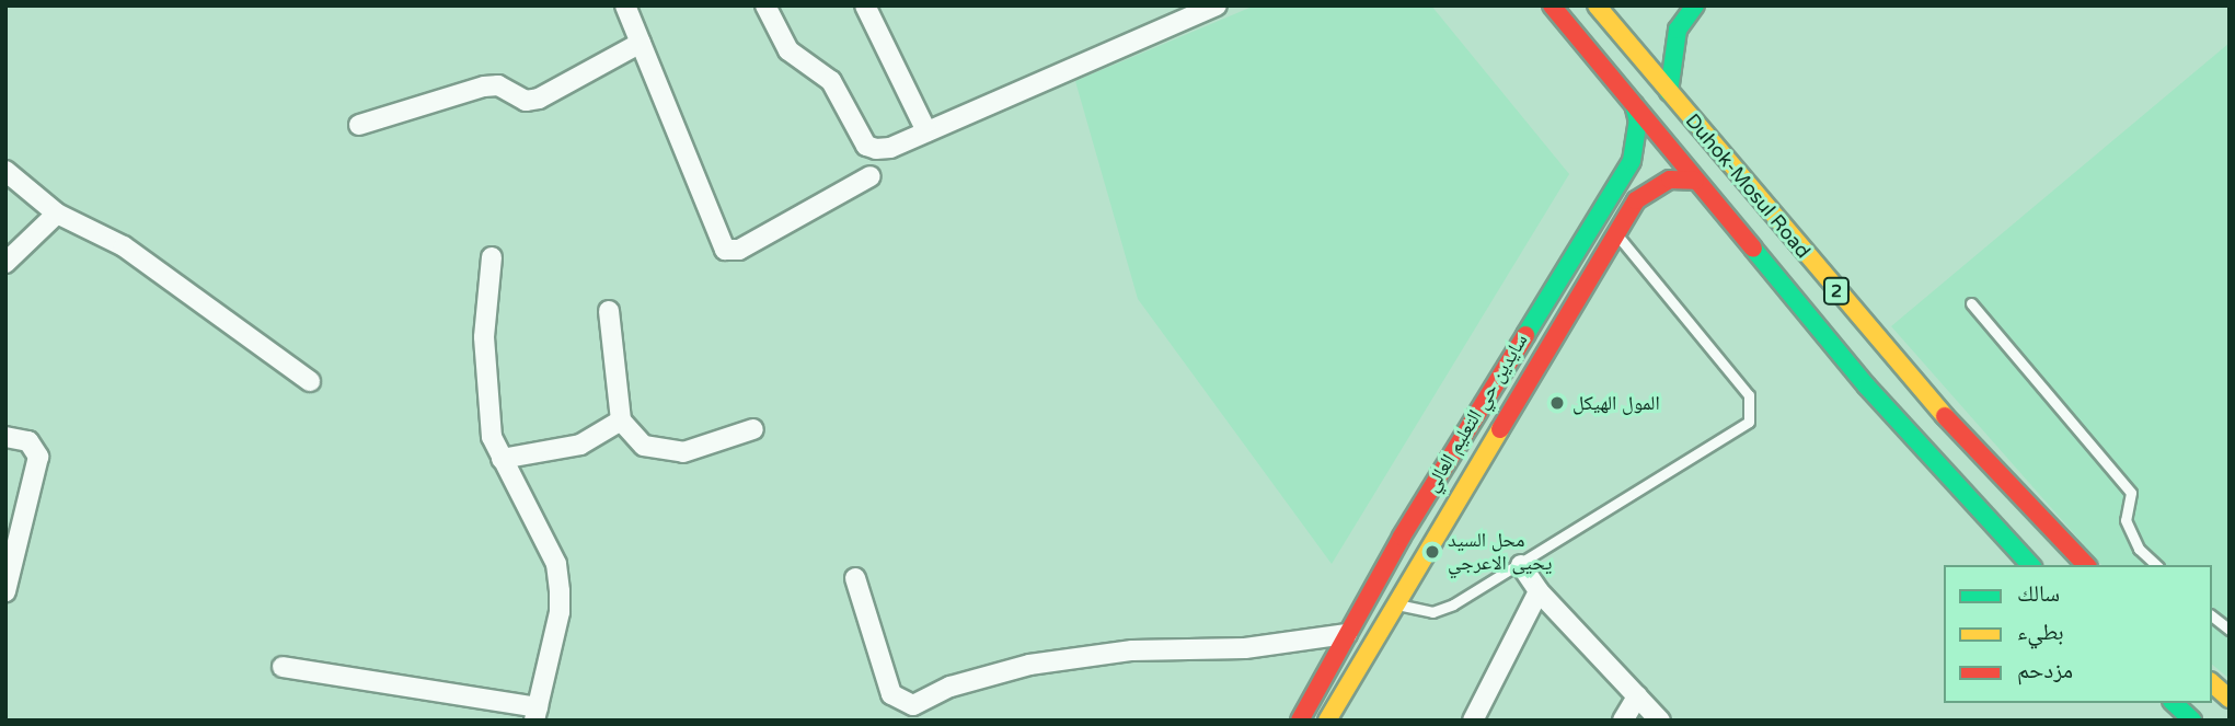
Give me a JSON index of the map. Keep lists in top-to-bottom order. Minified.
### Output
{"streets":{"main road":["Duhok-Mosul Road","2","سايدين حي التعليم العالي"]},"crossings":[["Duhok-Mosul Road","سايدين حي التعليم العالي"]],"places":["المول الهيكل","محل السيد يحيى الاعرجي"],"legend":["سالك","بطيء","مزدحم"]}
